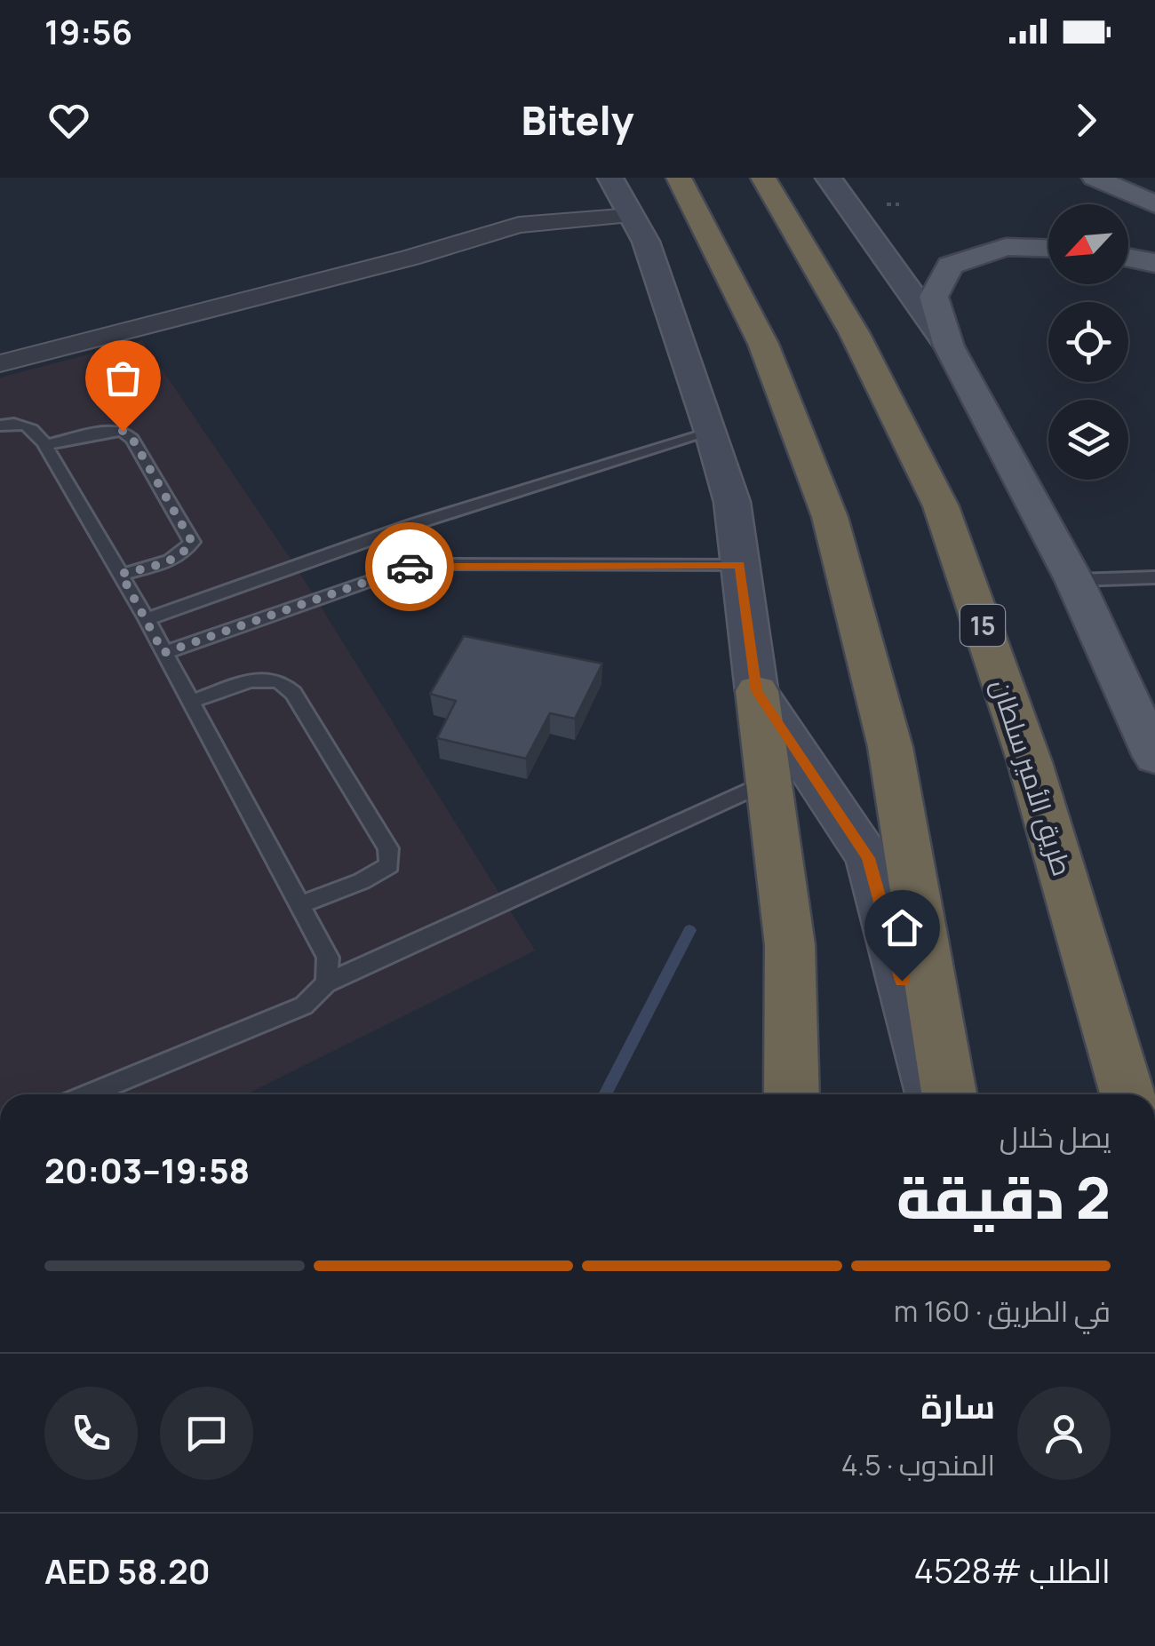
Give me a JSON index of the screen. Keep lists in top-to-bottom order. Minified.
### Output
{"streets":{"highway":["15","طريق الأمير سلطان"]},"north":"bottom left","page":{"status":"19:56","header":"Bitely","heading":["2 دقيقة","يصل خلال","19:58–20:03"],"panel":["سارة","المندوب · 4.5","الطلب #4528","AED 58.20"],"bar":"في الطريق · 160 m"}}
